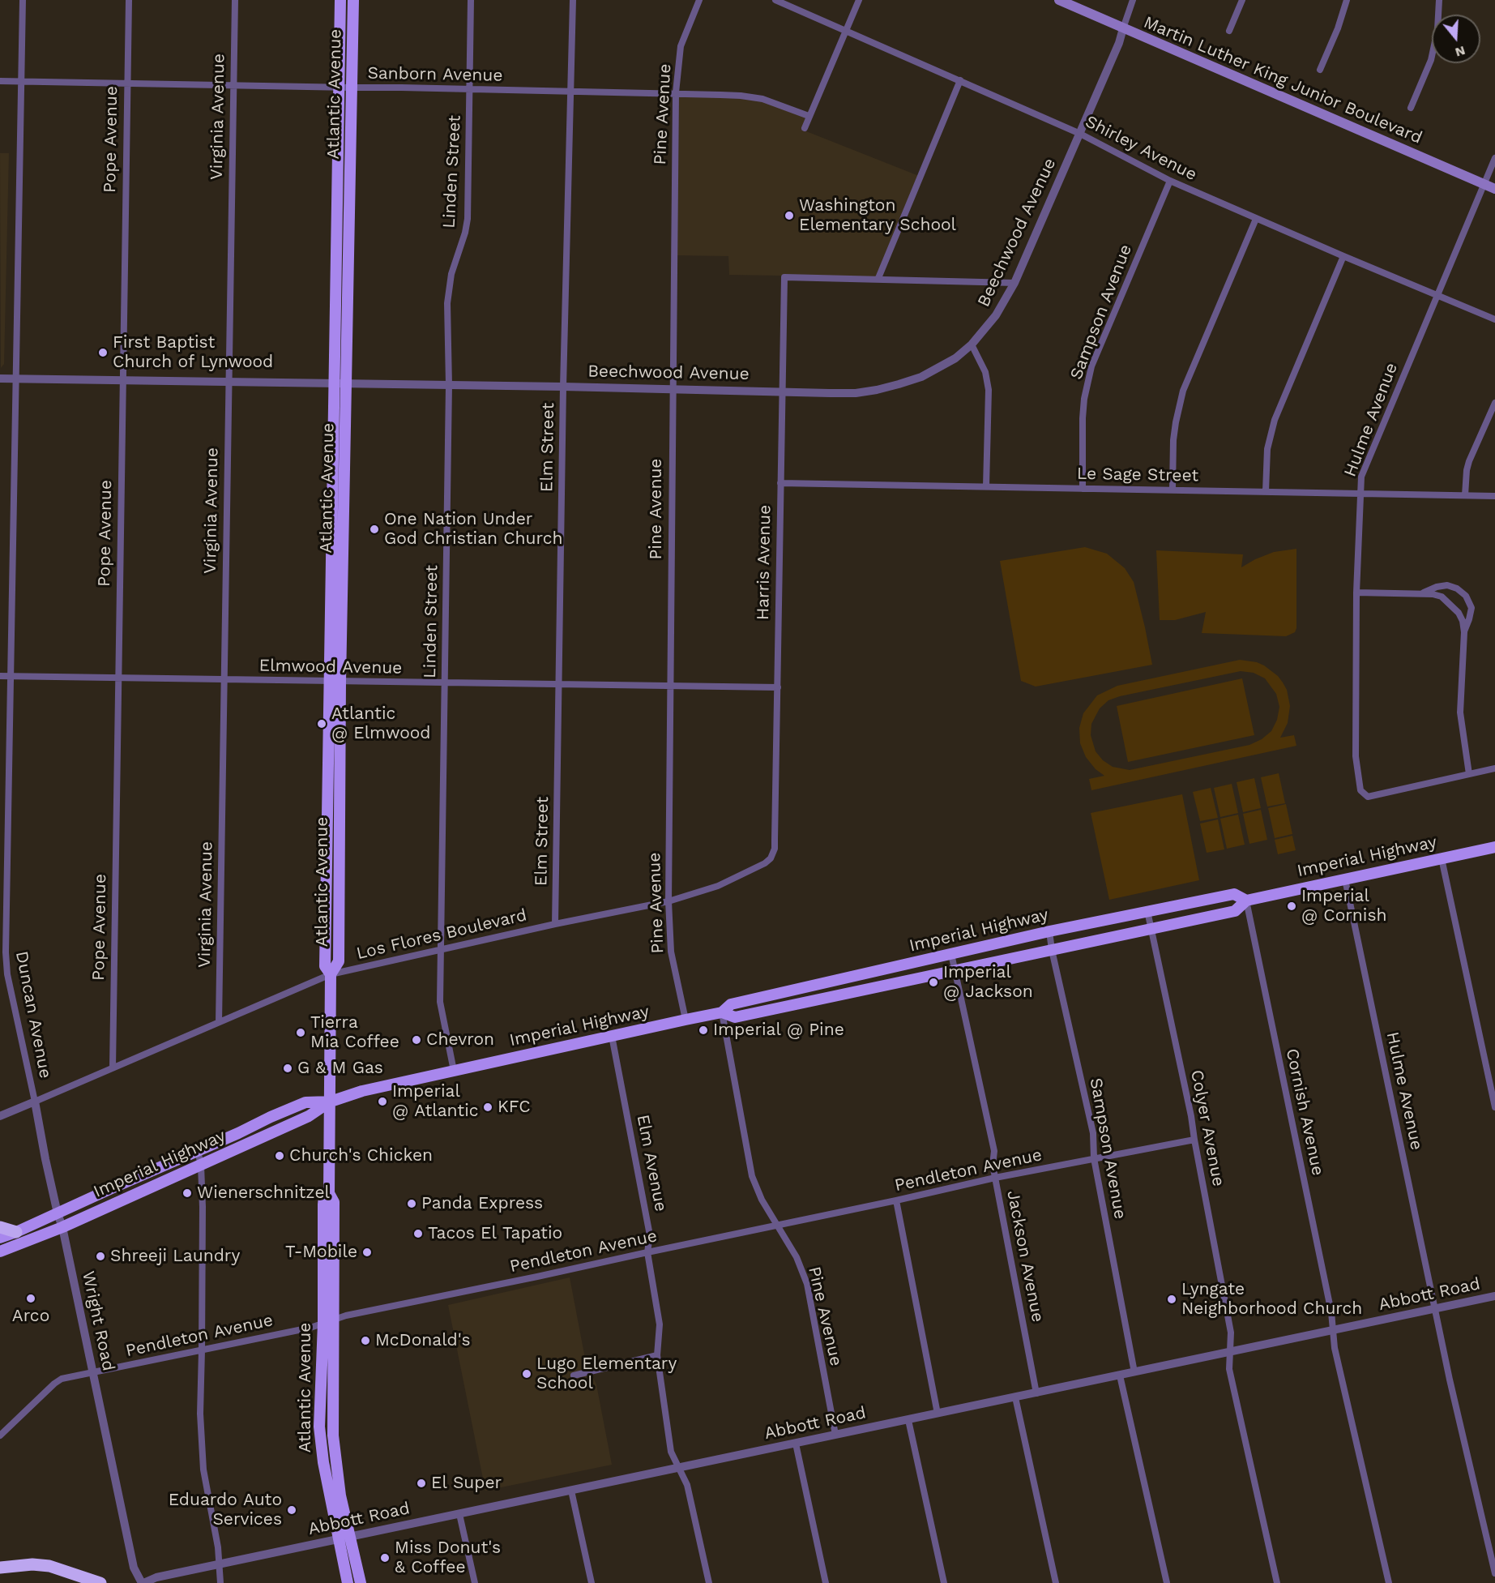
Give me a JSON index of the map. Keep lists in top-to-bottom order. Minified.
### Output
{"streets":{"main road":["Martin Luther King Junior Boulevard","Atlantic Avenue","Imperial Highway"],"street":["Sanborn Avenue","Pine Avenue","Virginia Avenue","Pope Avenue","Shirley Avenue","Linden Street","Beechwood Avenue","Sampson Avenue","Hulme Avenue","Elm Street","Le Sage Street","Harris Avenue","Elmwood Avenue","Los Flores Boulevard","Duncan Avenue","Cornish Avenue","Colyer Avenue","Elm Avenue","Pendleton Avenue","Jackson Avenue","Abbott Road","Wright Road"]},"crossings":[["Sanborn Avenue","Atlantic Avenue"],["Sanborn Avenue","Pine Avenue"],["Sanborn Avenue","Virginia Avenue"],["Sanborn Avenue","Pope Avenue"],["Sanborn Avenue","Linden Street"],["Sanborn Avenue","Elm Street"],["Sanborn Avenue","Duncan Avenue"],["Martin Luther King Junior Boulevard","Beechwood Avenue"],["Martin Luther King Junior Boulevard","Hulme Avenue"],["Atlantic Avenue","Beechwood Avenue"],["Atlantic Avenue","Elmwood Avenue"],["Atlantic Avenue","Imperial Highway"],["Atlantic Avenue","Los Flores Boulevard"],["Atlantic Avenue","Pendleton Avenue"],["Atlantic Avenue","Abbott Road"],["Pine Avenue","Beechwood Avenue"],["Pine Avenue","Elmwood Avenue"],["Pine Avenue","Imperial Highway"],["Pine Avenue","Los Flores Boulevard"],["Pine Avenue","Pendleton Avenue"],["Pine Avenue","Abbott Road"],["Virginia Avenue","Beechwood Avenue"],["Virginia Avenue","Elmwood Avenue"],["Virginia Avenue","Los Flores Boulevard"],["Pope Avenue","Beechwood Avenue"],["Pope Avenue","Elmwood Avenue"],["Pope Avenue","Los Flores Boulevard"],["Shirley Avenue","Beechwood Avenue"],["Shirley Avenue","Sampson Avenue"],["Shirley Avenue","Hulme Avenue"],["Linden Street","Beechwood Avenue"],["Linden Street","Elmwood Avenue"],["Linden Street","Imperial Highway"],["Linden Street","Los Flores Boulevard"],["Beechwood Avenue","Elm Street"],["Beechwood Avenue","Harris Avenue"],["Beechwood Avenue","Duncan Avenue"],["Sampson Avenue","Le Sage Street"],["Sampson Avenue","Imperial Highway"],["Sampson Avenue","Pendleton Avenue"],["Sampson Avenue","Abbott Road"],["Hulme Avenue","Le Sage Street"],["Hulme Avenue","Imperial Highway"],["Hulme Avenue","Abbott Road"],["Elm Street","Elmwood Avenue"],["Elm Street","Los Flores Boulevard"],["Le Sage Street","Harris Avenue"],["Harris Avenue","Elmwood Avenue"],["Harris Avenue","Los Flores Boulevard"],["Elmwood Avenue","Duncan Avenue"],["Imperial Highway","Cornish Avenue"],["Imperial Highway","Colyer Avenue"],["Imperial Highway","Elm Avenue"],["Imperial Highway","Jackson Avenue"],["Imperial Highway","Wright Road"],["Los Flores Boulevard","Duncan Avenue"],["Los Flores Boulevard","Wright Road"],["Duncan Avenue","Wright Road"],["Cornish Avenue","Abbott Road"],["Colyer Avenue","Pendleton Avenue"],["Colyer Avenue","Abbott Road"],["Elm Avenue","Pendleton Avenue"],["Elm Avenue","Abbott Road"],["Pendleton Avenue","Jackson Avenue"],["Pendleton Avenue","Wright Road"],["Jackson Avenue","Abbott Road"],["Abbott Road","Wright Road"]],"places":["Washington Elementary School","First Baptist Church of Lynwood","One Nation Under God Christian Church","Atlantic @ Elmwood","Imperial @ Cornish","Imperial @ Jackson","Imperial @ Pine","Tierra Mia Coffee","Chevron","G & M Gas","Imperial @ Atlantic","KFC","Church's Chicken","Wienerschnitzel","Panda Express","Tacos El Tapatio","T-Mobile","Shreeji Laundry","Arco","Lyngate Neighborhood Church","McDonald's","Lugo Elementary School","El Super","Eduardo Auto Services","Miss Donut's & Coffee"],"north":"bottom"}
